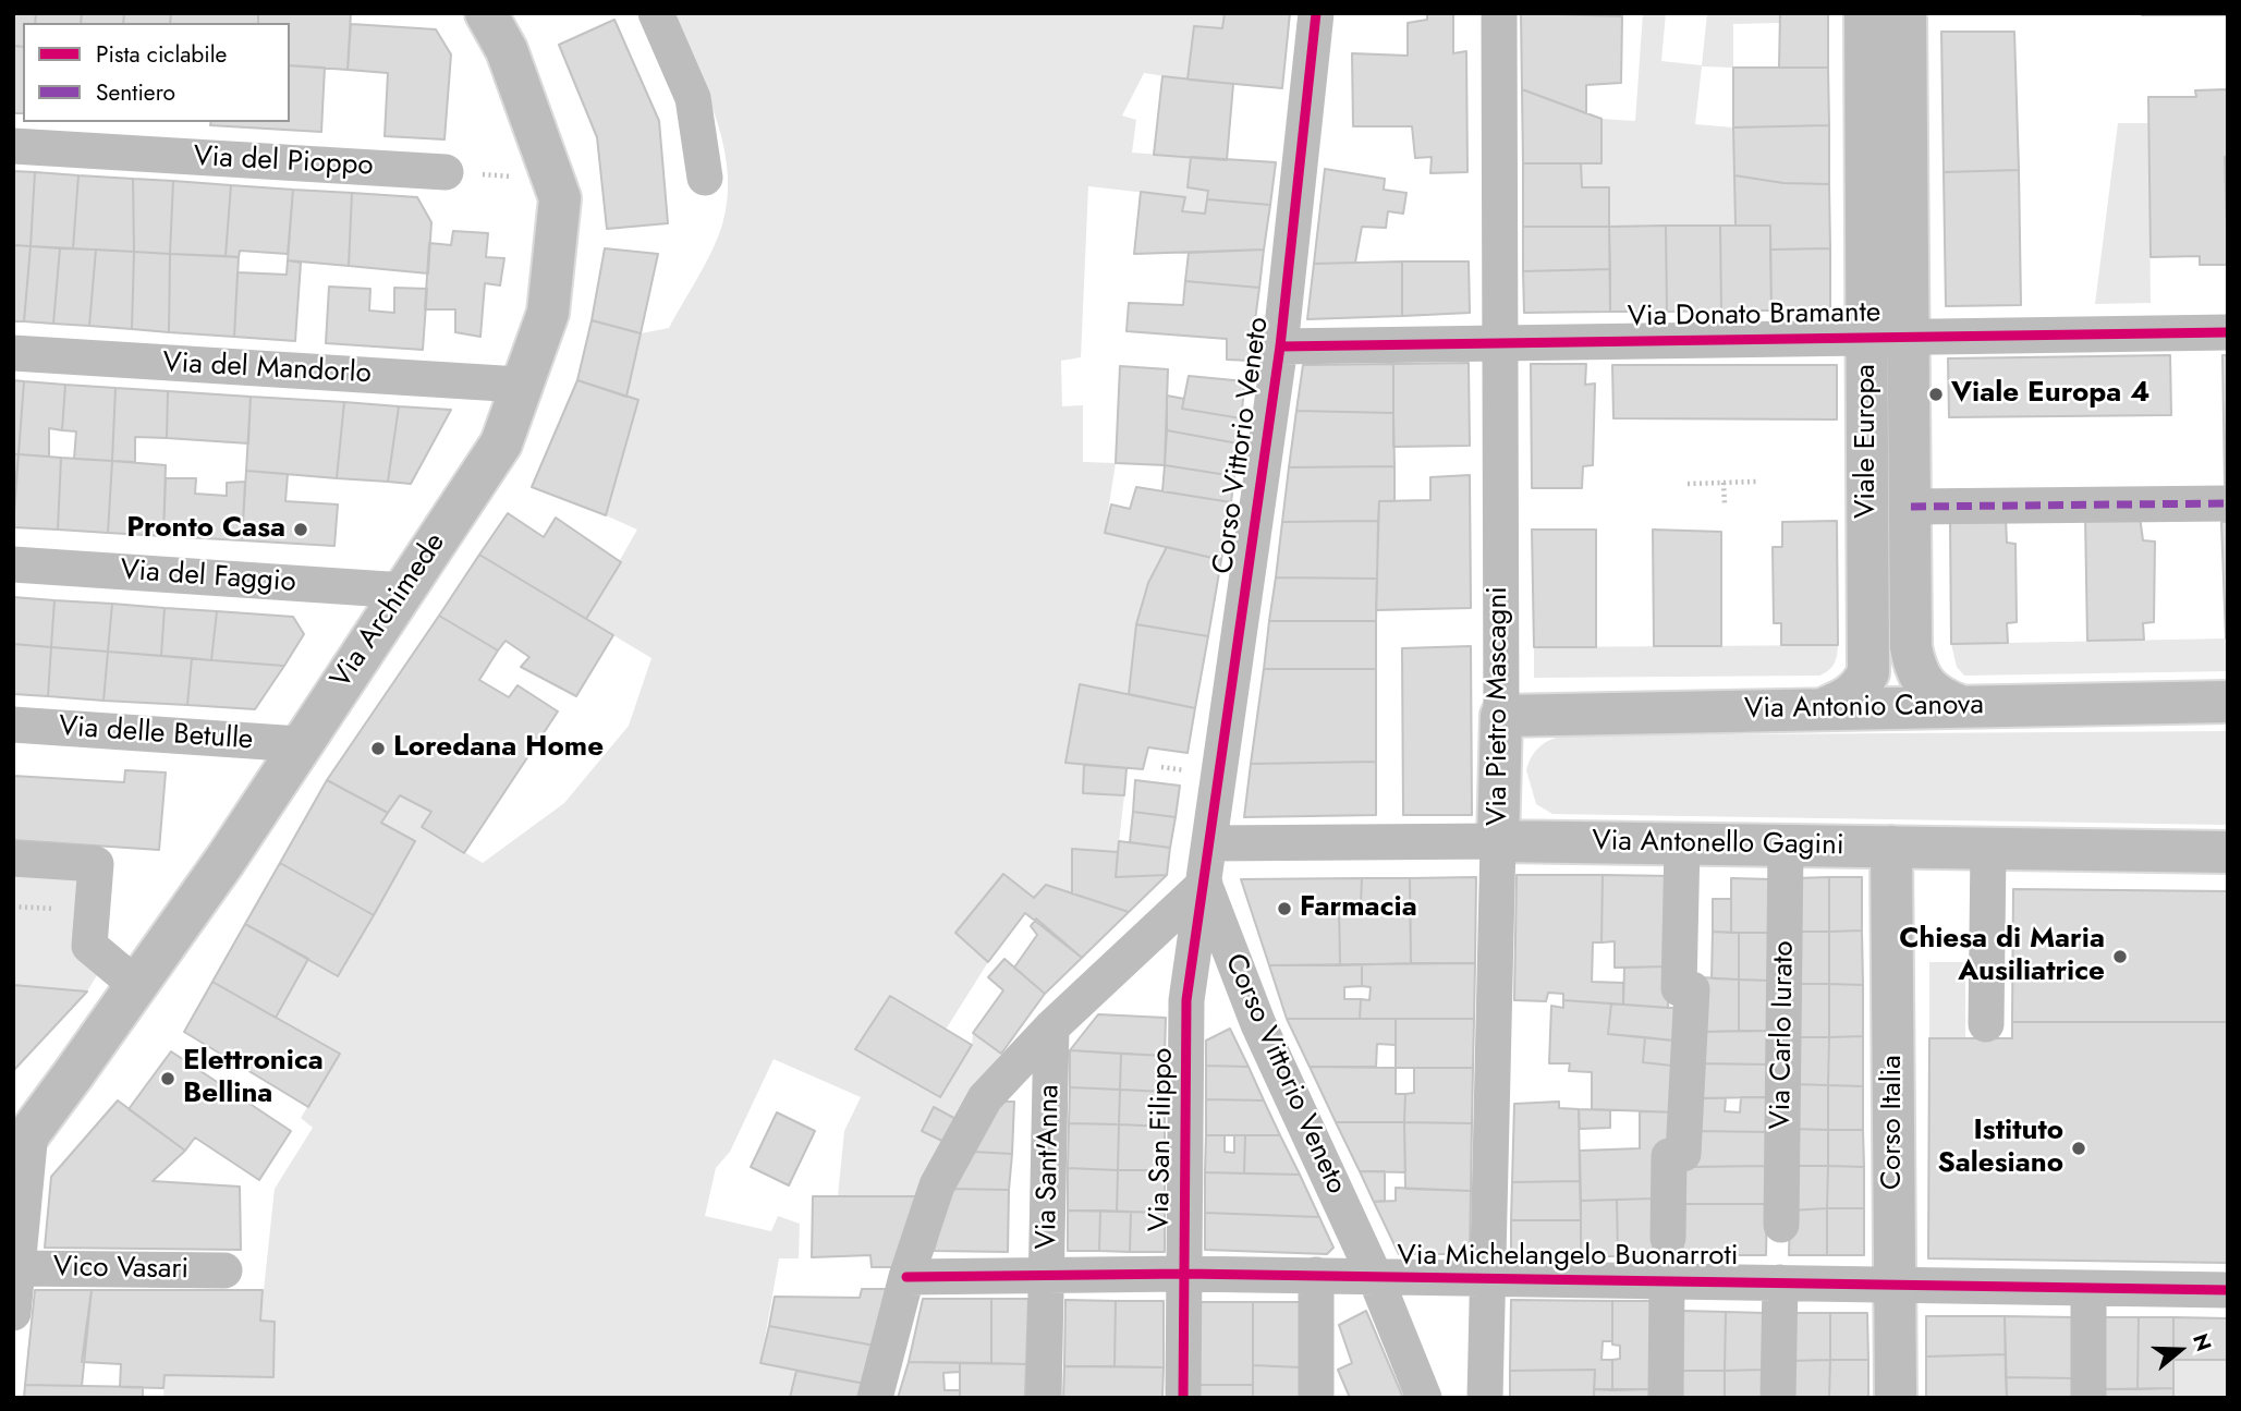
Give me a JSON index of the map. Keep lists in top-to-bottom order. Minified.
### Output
{"streets":{"main road":["Viale Europa","Via Archimede","Via Pietro Mascagni","Via Antonio Canova","Via Antonello Gagini","Corso Italia"],"street":["Via del Pioppo","Via Donato Bramante","Via del Mandorlo","Corso Vittorio Veneto","Via del Faggio","Via delle Betulle","Via Carlo Iurato","Via San Filippo","Via Sant'Anna","Via Michelangelo Buonarroti","Vico Vasari"]},"crossings":[["Via Donato Bramante","Viale Europa"],["Via Donato Bramante","Corso Vittorio Veneto"],["Via Donato Bramante","Via Pietro Mascagni"],["Via del Mandorlo","Via Archimede"],["Viale Europa","Via Antonio Canova"],["Corso Vittorio Veneto","Via Antonello Gagini"],["Corso Vittorio Veneto","Via San Filippo"],["Corso Vittorio Veneto","Via Michelangelo Buonarroti"],["Via del Faggio","Via Archimede"],["Via Archimede","Via delle Betulle"],["Via Pietro Mascagni","Via Antonio Canova"],["Via Pietro Mascagni","Via Antonello Gagini"],["Via Pietro Mascagni","Via Michelangelo Buonarroti"],["Via Antonello Gagini","Via Carlo Iurato"],["Via Antonello Gagini","Corso Italia"],["Corso Italia","Via Michelangelo Buonarroti"],["Via San Filippo","Via Michelangelo Buonarroti"],["Via Sant'Anna","Via Michelangelo Buonarroti"]],"places":["Viale Europa 4","Pronto Casa","Loredana Home","Farmacia","Chiesa di Maria Ausiliatrice","Elettronica Bellina","Istituto Salesiano"],"legend":["Pista ciclabile","Sentiero"],"north":"right"}
